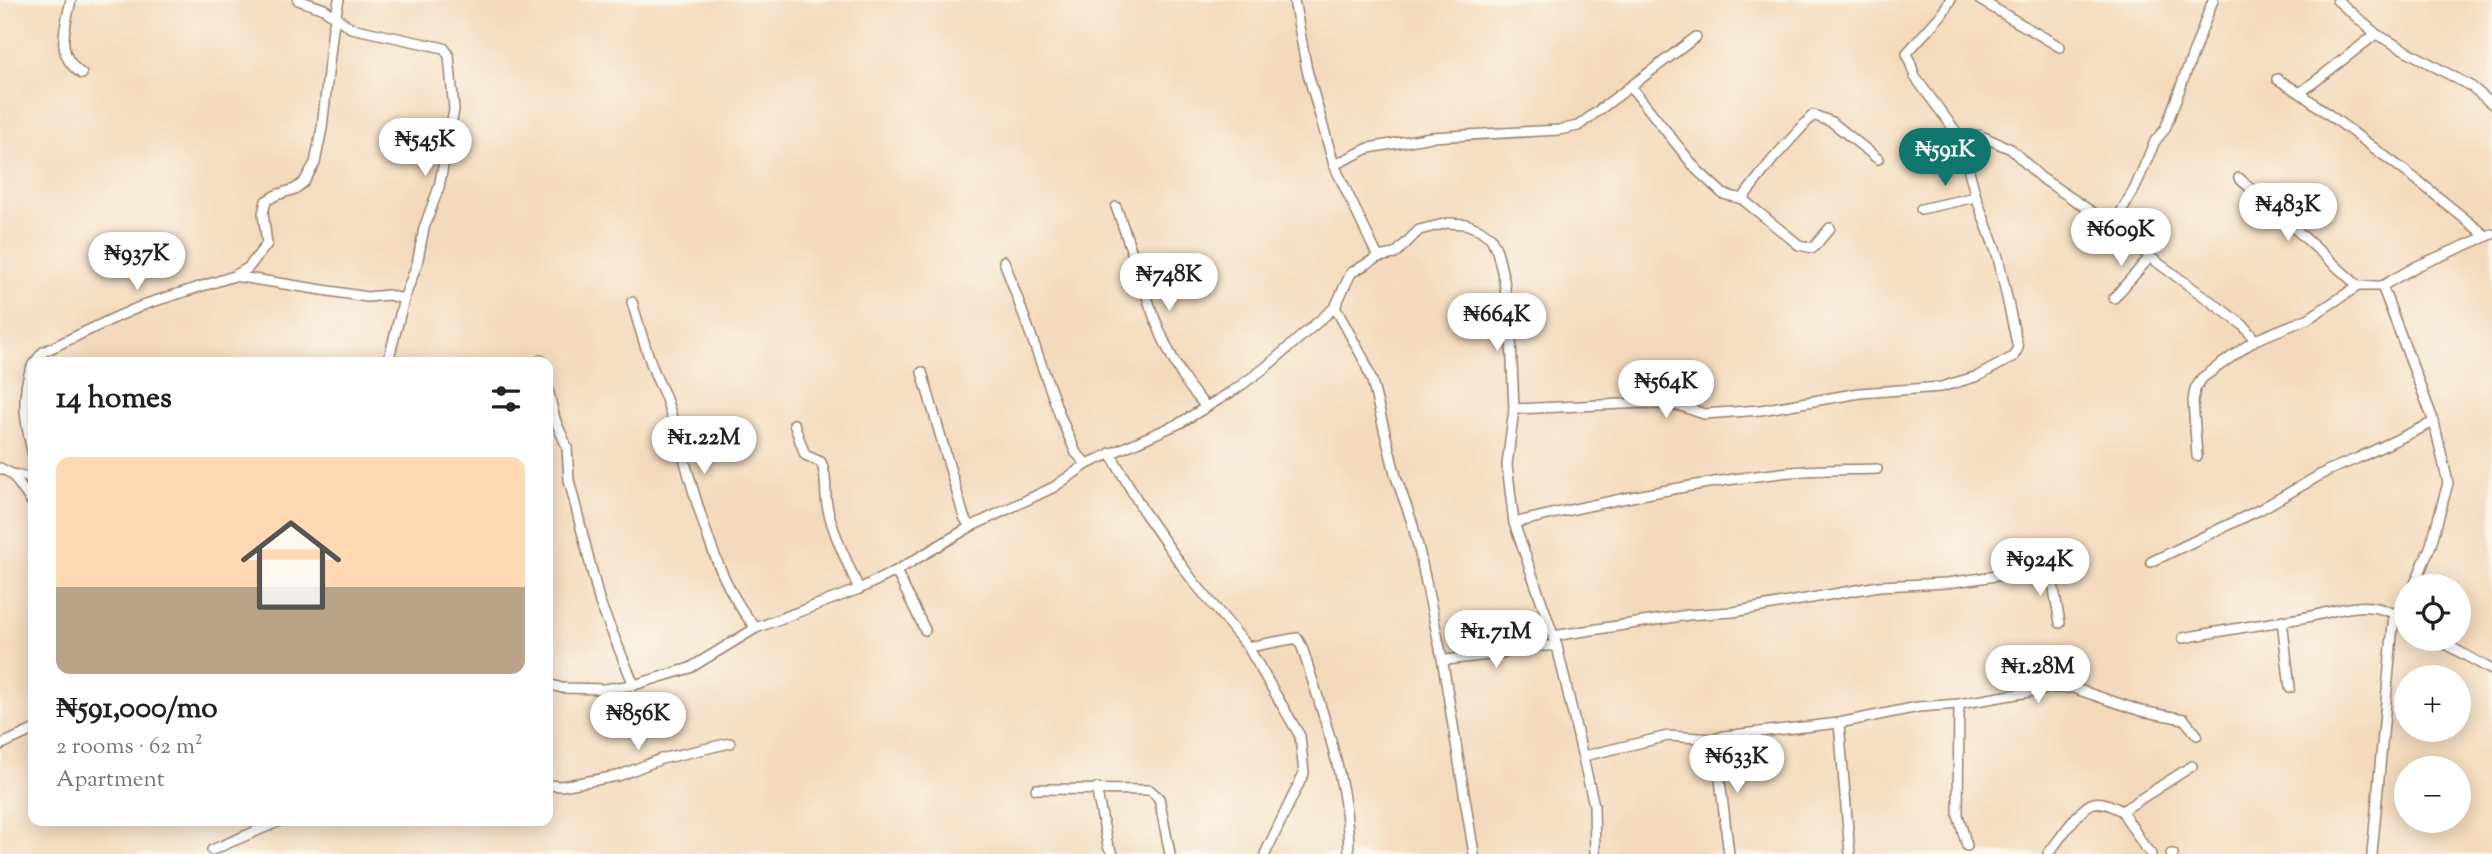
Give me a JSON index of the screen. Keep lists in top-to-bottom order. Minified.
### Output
{"page":{"price":["₦545K","₦591K","₦483K","₦609K","₦937K","₦748K","₦664K","₦564K","₦1.22M","₦924K","₦1.71M","₦1.28M","₦856K","₦633K"],"heading":"14 homes","list":[{"name":"₦591,000/mo","note":"2 rooms · 62 m² · Apartment"}],"map_buttons":["+","−"]}}
